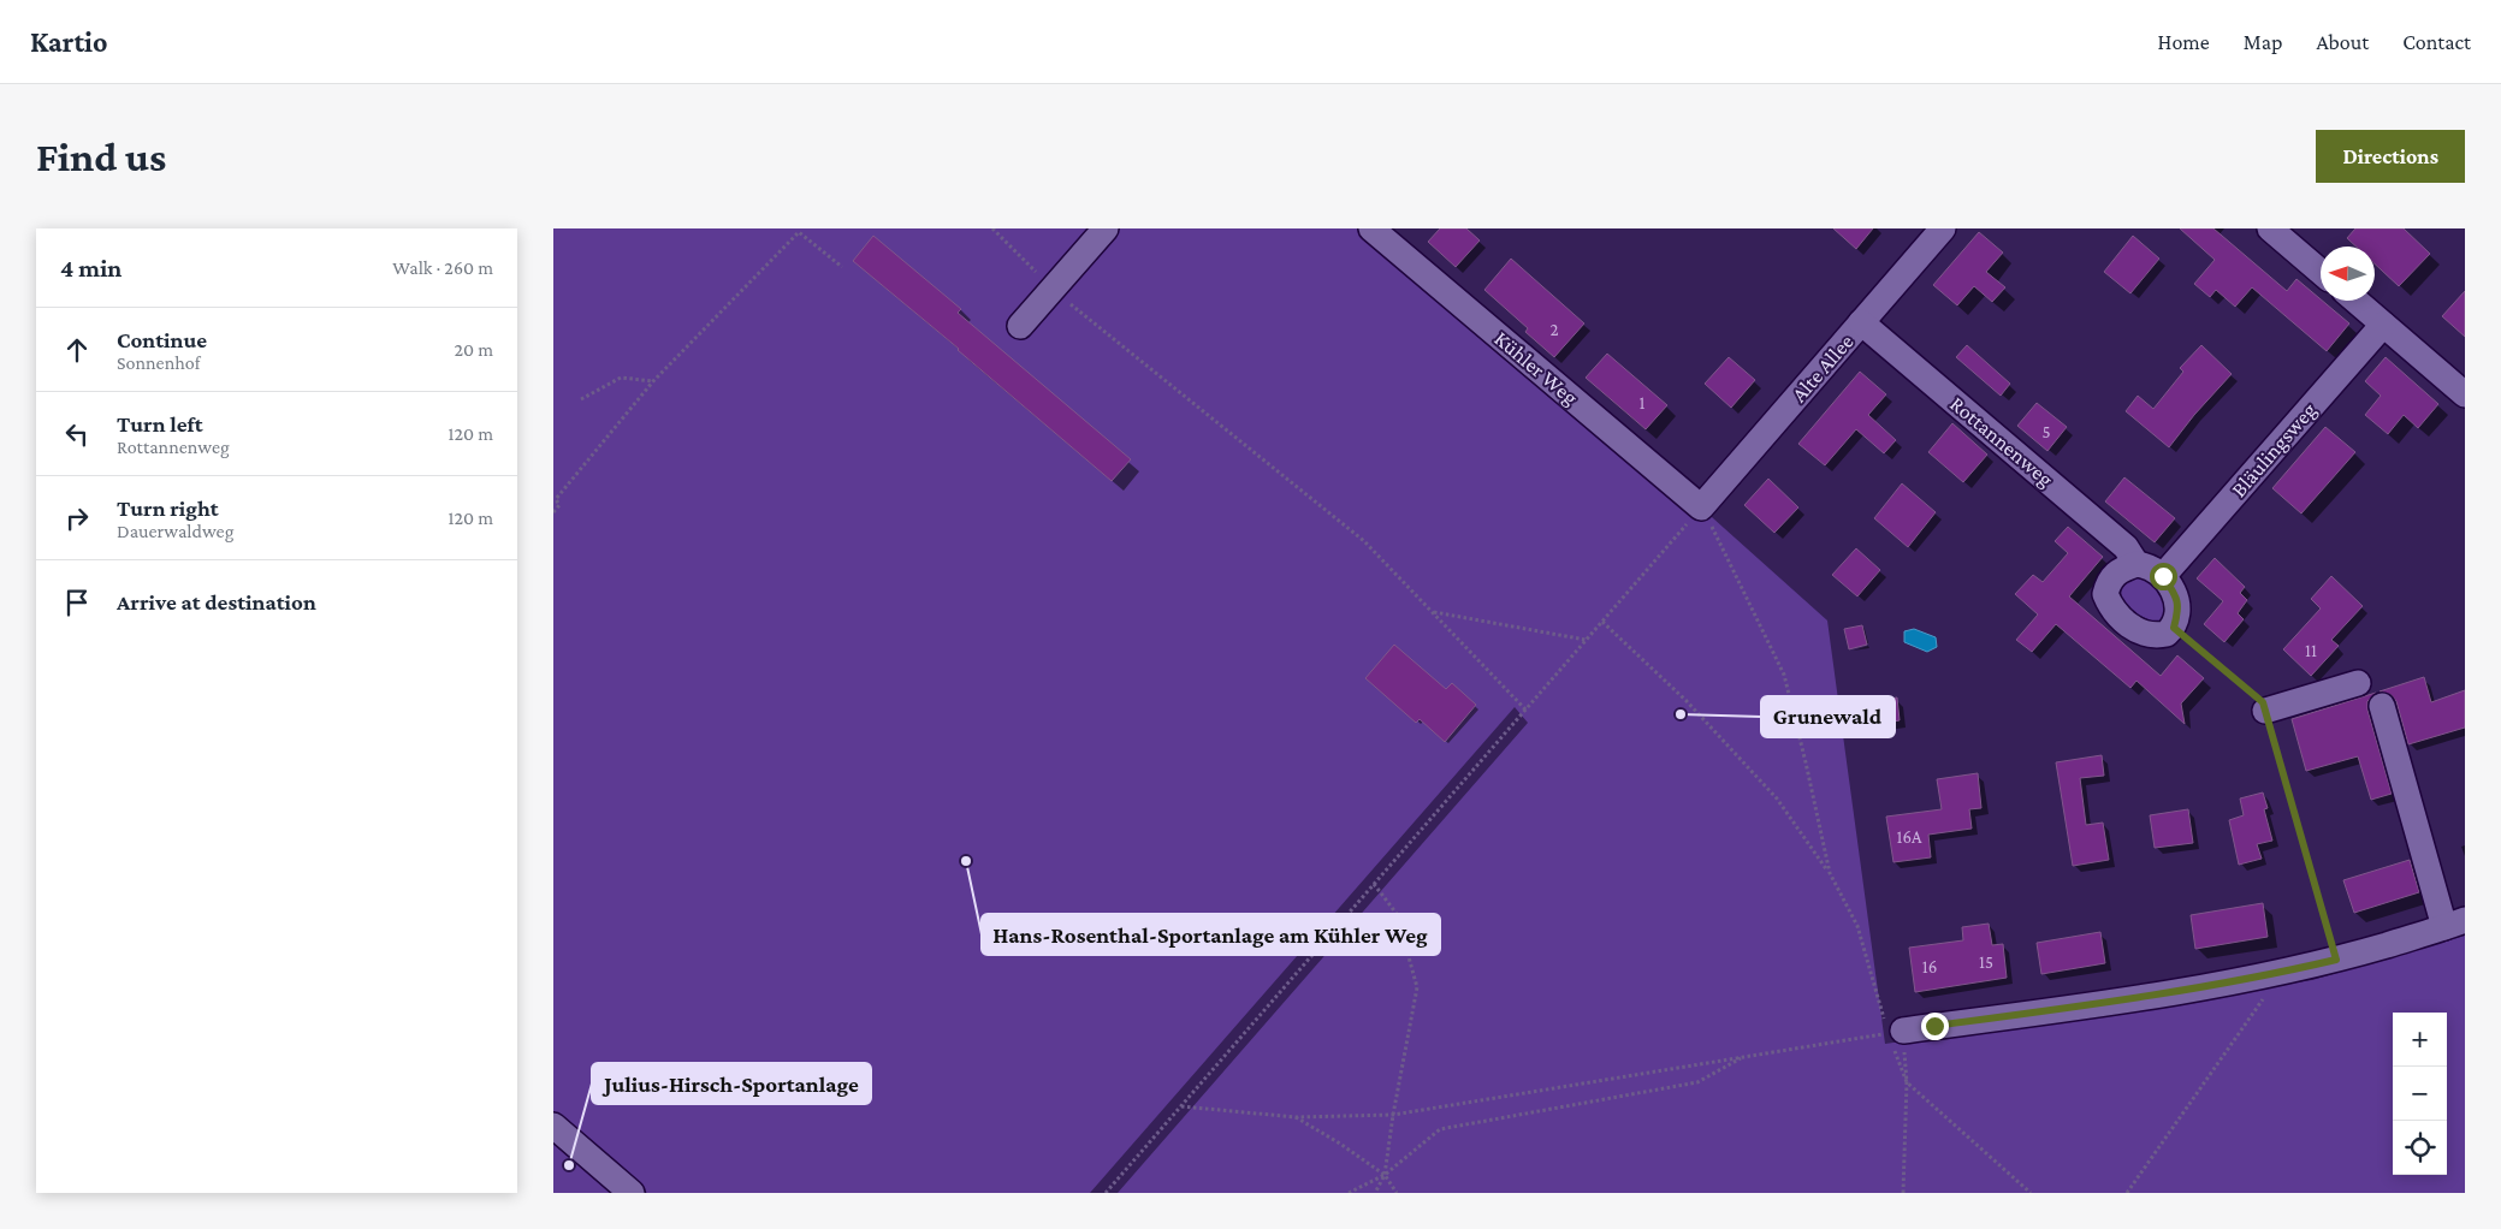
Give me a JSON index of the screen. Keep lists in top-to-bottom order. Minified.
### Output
{"streets":{"street":["Kühler Weg","Alte Allee","Rottannenweg","Bläulingsweg"]},"crossings":[["Kühler Weg","Alte Allee"],["Alte Allee","Rottannenweg"],["Rottannenweg","Bläulingsweg"]],"places":["Grunewald","Hans-Rosenthal-Sportanlage am Kühler Weg","Julius-Hirsch-Sportanlage"],"house_numbers":["2","1","5","11","16A","15","16"],"north":"left","page":{"header":"Kartio","nav":["Home","Map","About","Contact"],"buttons":"Directions","title":"Find us","heading":["4 min","Walk · 260 m"],"list":[["Continue","Sonnenhof","20 m"],["Turn left","Rottannenweg","120 m"],["Turn right","Dauerwaldweg","120 m"],"Arrive at destination"],"map_buttons":["+","−"]}}
